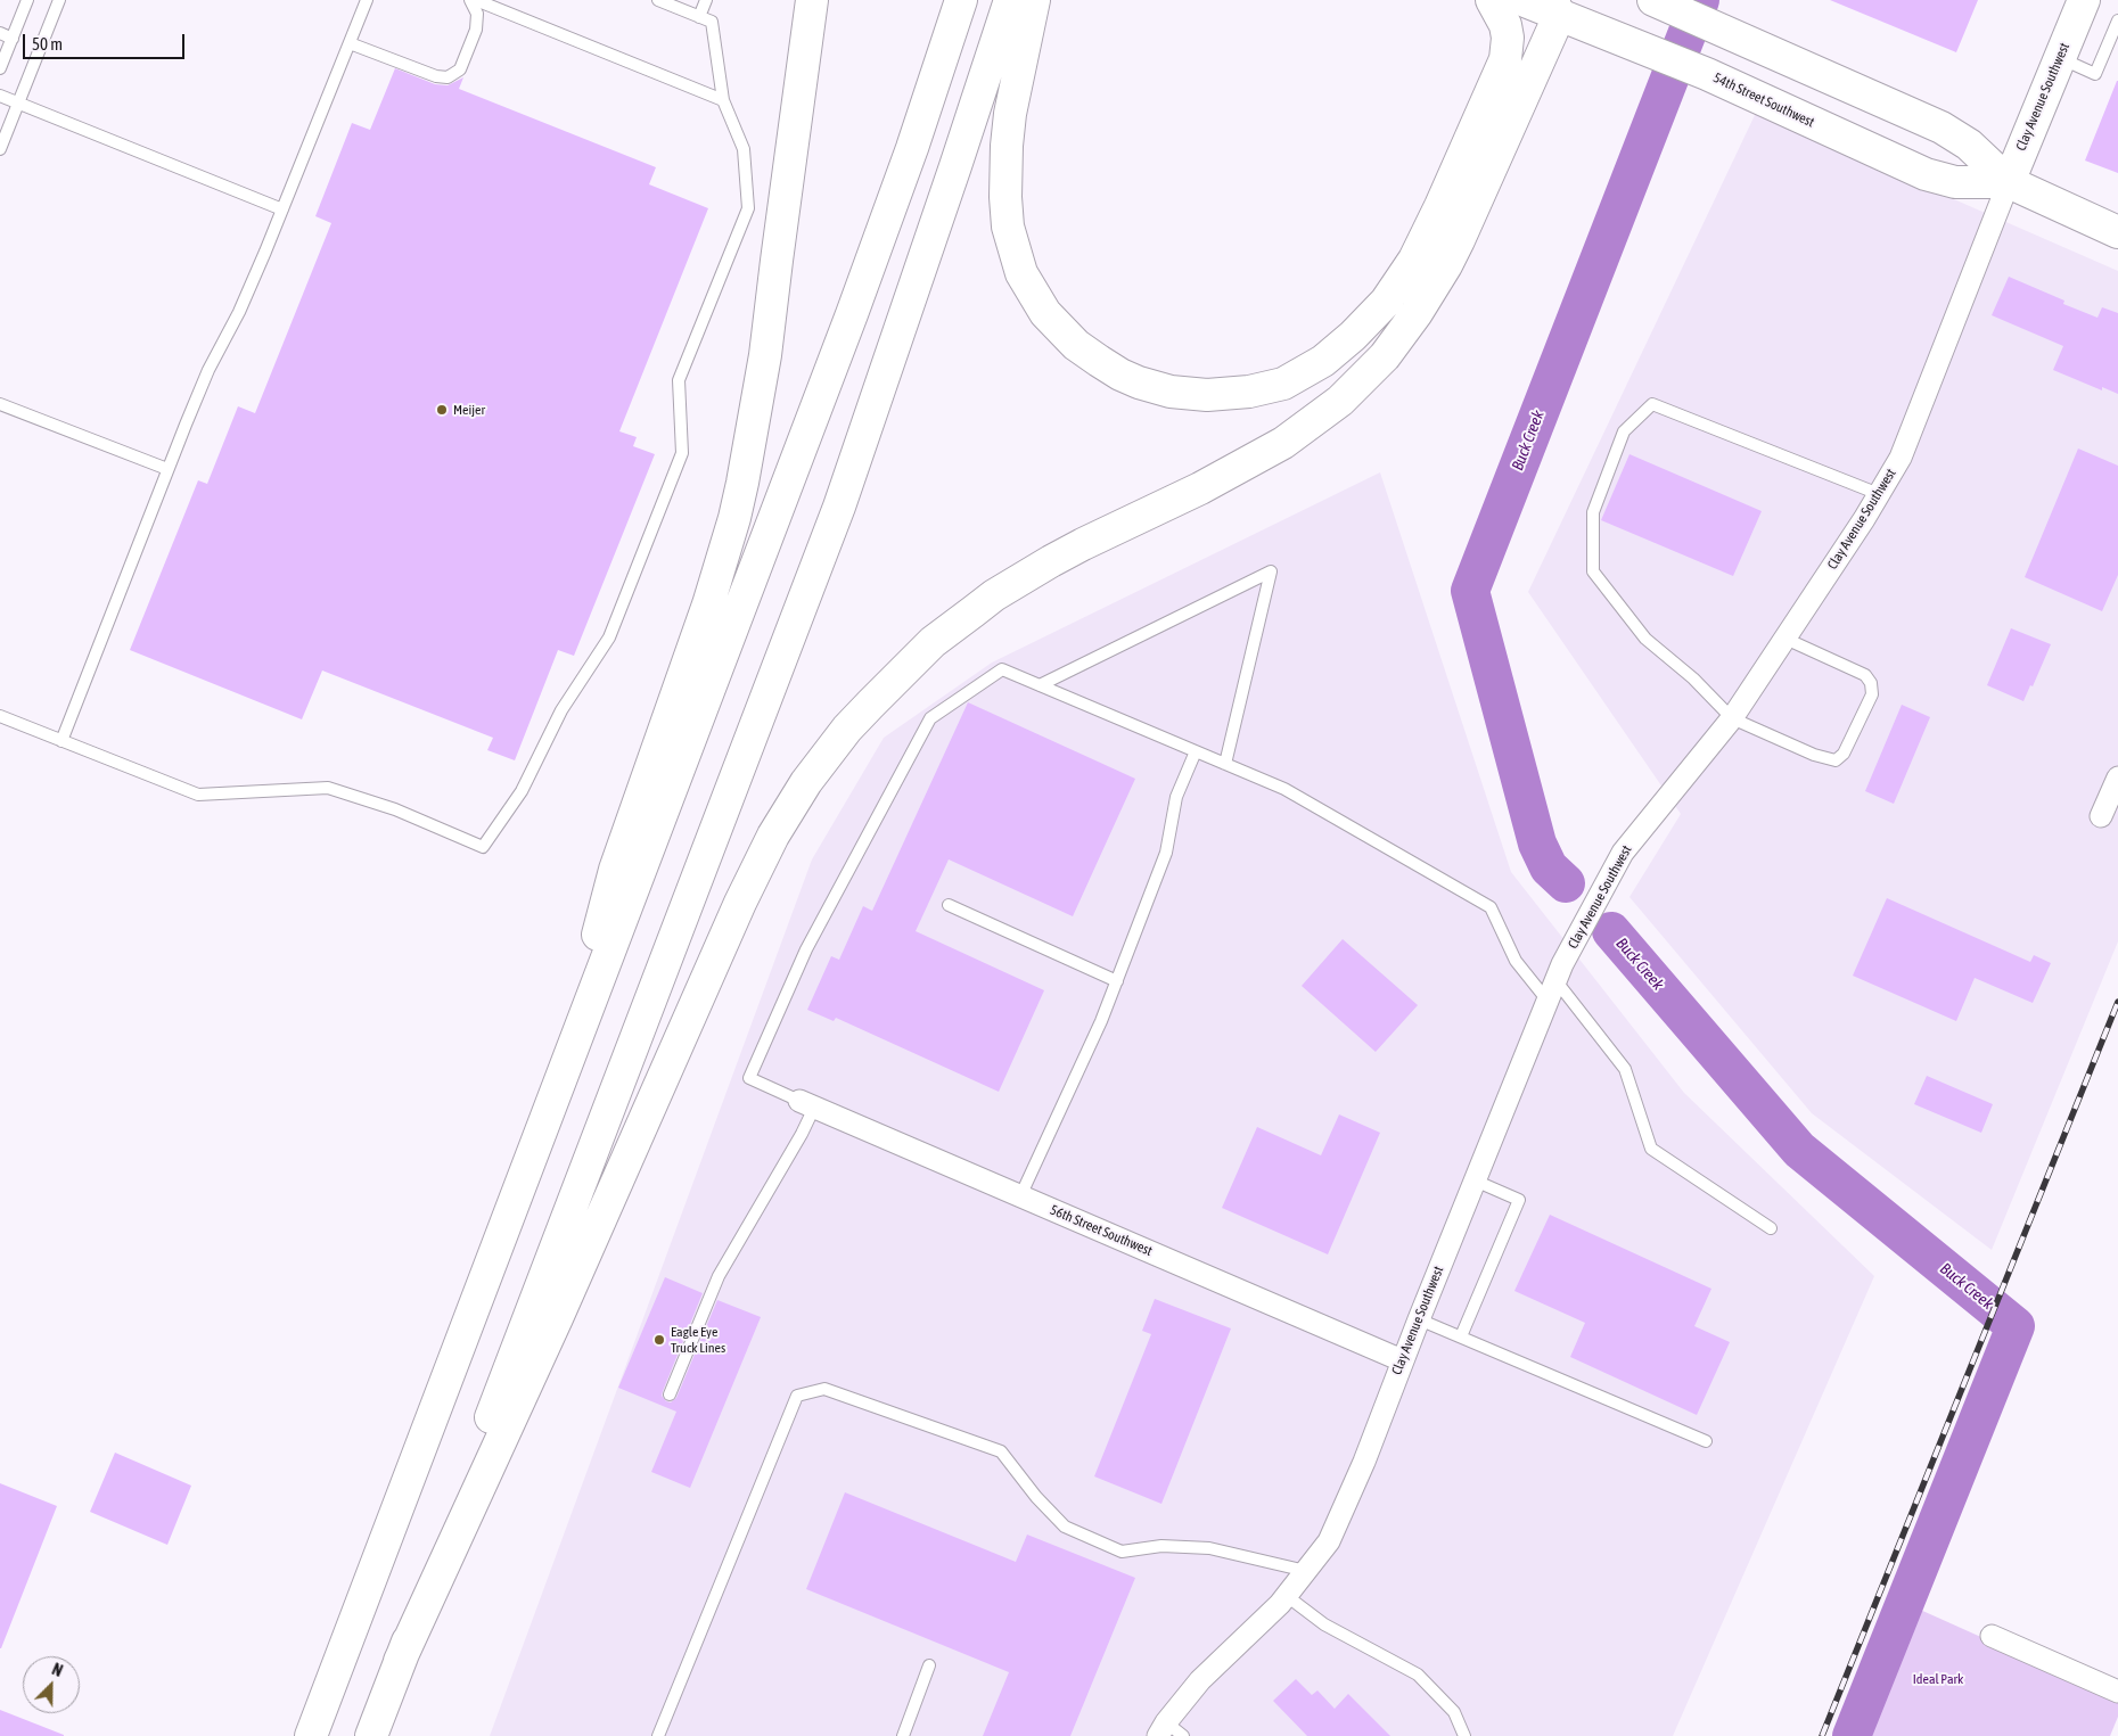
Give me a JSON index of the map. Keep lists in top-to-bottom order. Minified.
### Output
{"streets":{"main road":["Clay Avenue Southwest","54th Street Southwest"],"street":["56th Street Southwest"]},"crossings":[["Clay Avenue Southwest","54th Street Southwest"],["Clay Avenue Southwest","56th Street Southwest"]],"water":["Buck Creek"],"parks":["Ideal Park"],"places":["Meijer","Eagle Eye Truck Lines"],"scale_bar":"50 m","north":"top right"}
